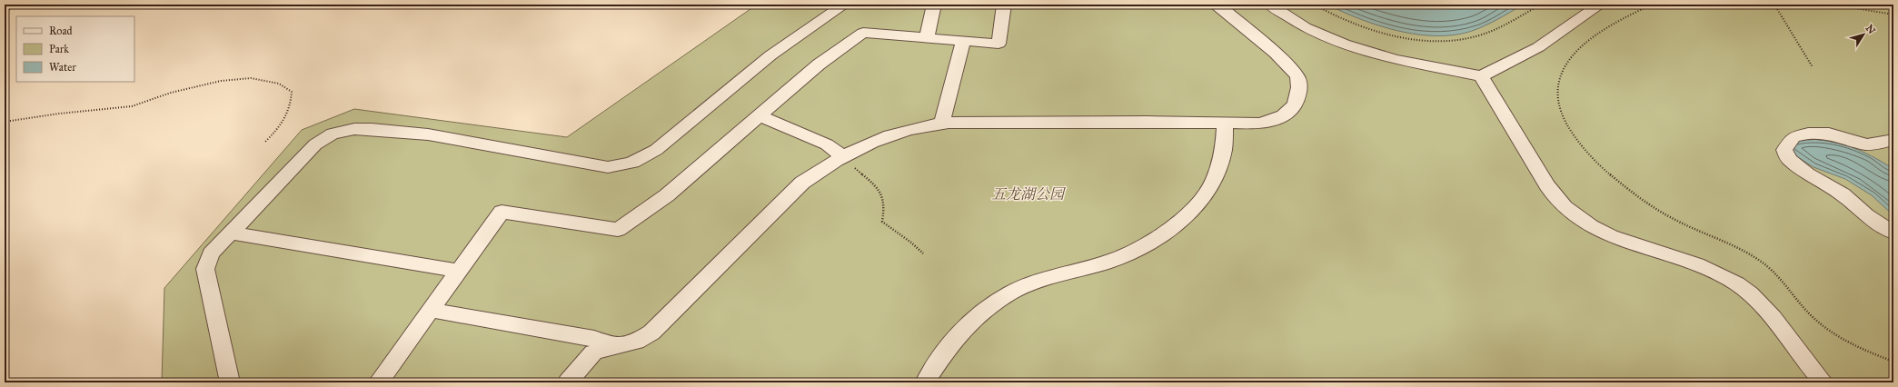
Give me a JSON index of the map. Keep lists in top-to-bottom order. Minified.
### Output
{"parks":["五龙湖公园"],"legend":["Road","Park","Water"],"north":"top right"}
